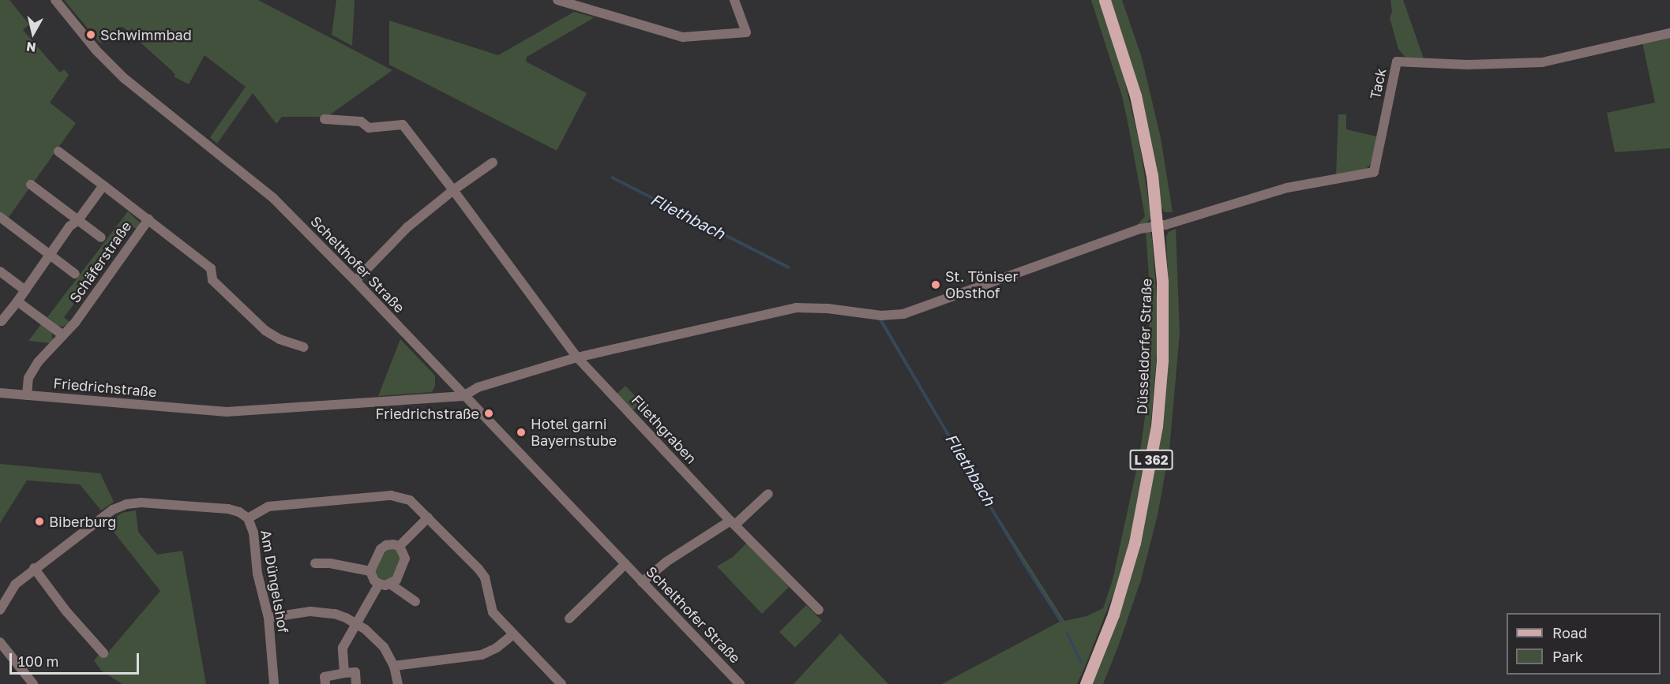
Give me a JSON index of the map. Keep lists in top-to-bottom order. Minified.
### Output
{"streets":{"main road":["Düsseldorfer Straße","L 362"],"street":["Tack","Schäferstraße","Schelthofer Straße","Friedrichstraße","Fliethgraben","Am Düngelshof"]},"crossings":[["Tack","Düsseldorfer Straße"],["Schäferstraße","Friedrichstraße"],["Schelthofer Straße","Friedrichstraße"]],"water":["Fliethbach"],"places":["Schwimmbad","St. Töniser Obsthof","Friedrichstraße","Hotel garni Bayernstube","Biberburg"],"legend":["Road","Park"],"scale_bar":"100 m","north":"bottom"}
